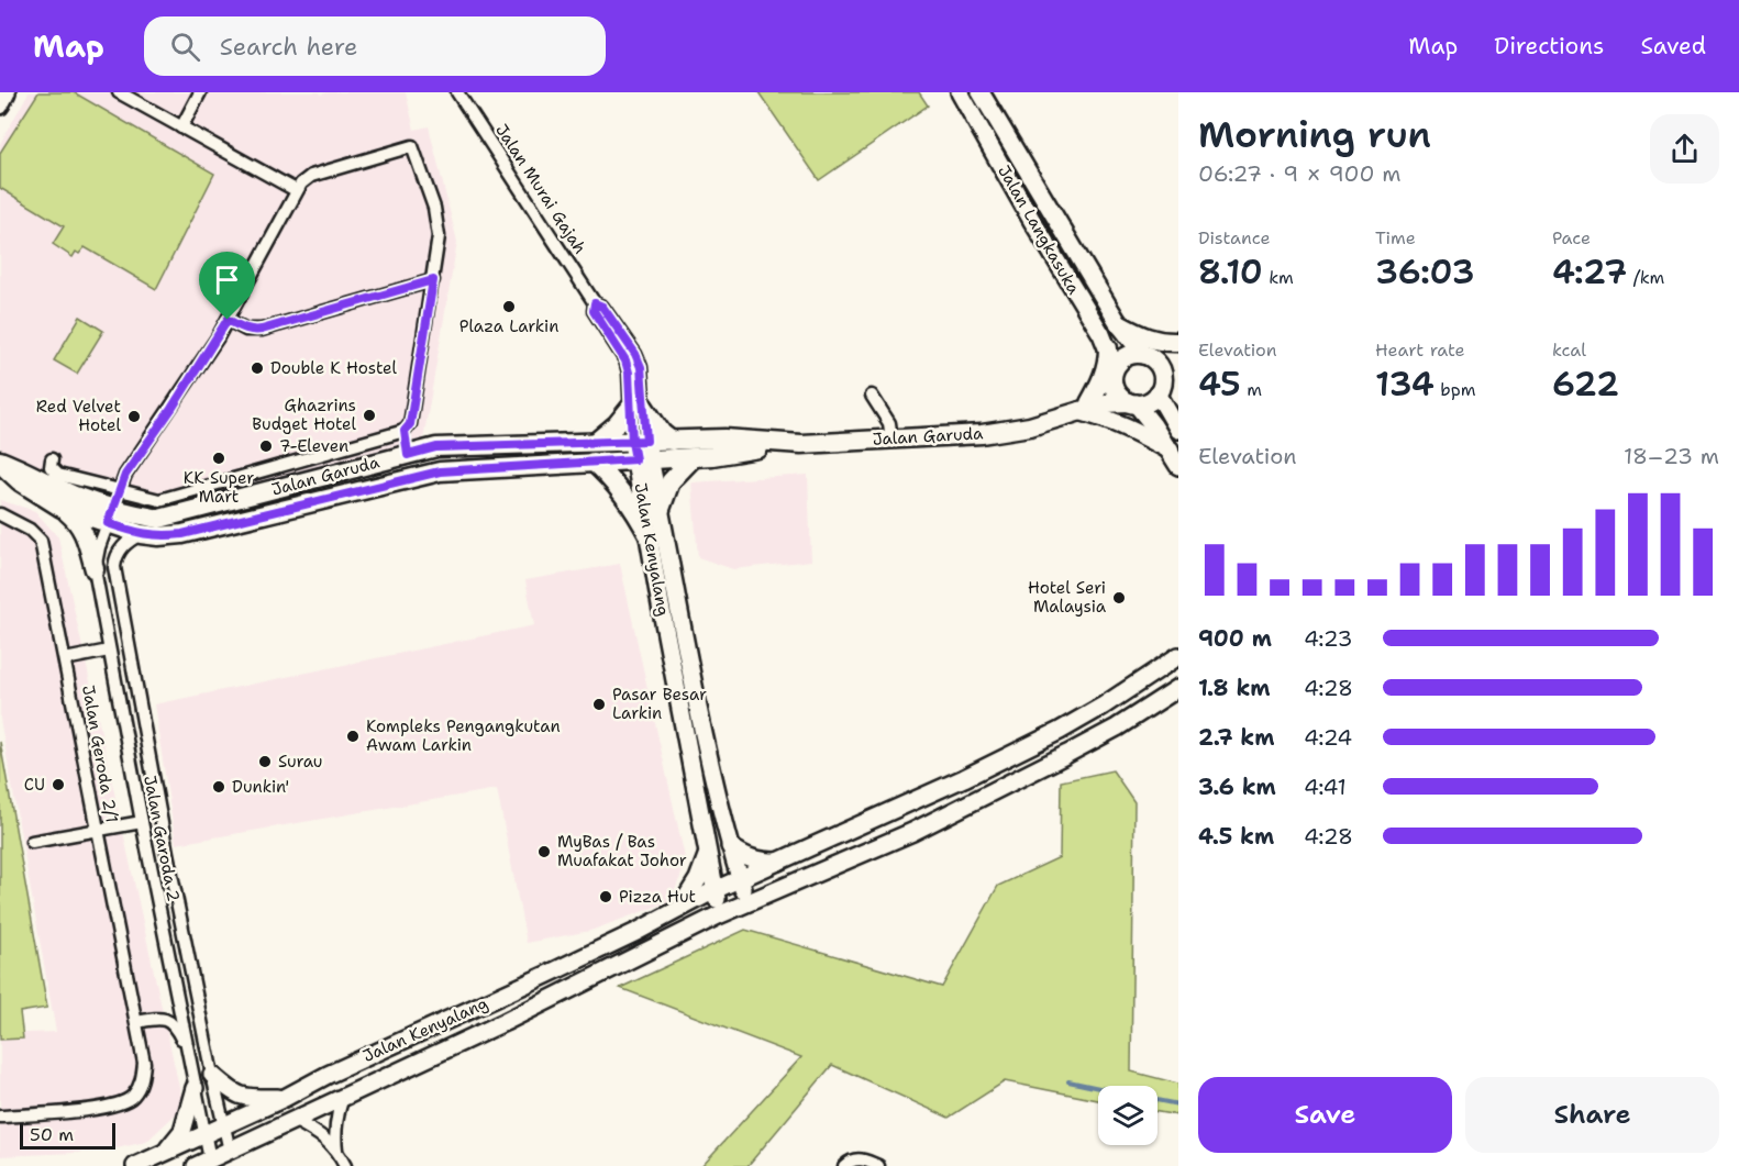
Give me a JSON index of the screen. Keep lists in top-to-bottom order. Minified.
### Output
{"streets":{"main road":["Jalan Garuda"],"street":["Jalan Murai Gajah","Jalan Langkasuka","Jalan Kenyalang","Jalan Geroda 2/1","Jalan Garoda 2"]},"crossings":[["Jalan Murai Gajah","Jalan Garuda"],["Jalan Murai Gajah","Jalan Kenyalang"],["Jalan Langkasuka","Jalan Garuda"],["Jalan Garuda","Jalan Kenyalang"],["Jalan Garuda","Jalan Garoda 2"],["Jalan Kenyalang","Jalan Garoda 2"]],"places":["Plaza Larkin","Double K Hostel","Ghazrins Budget Hotel","Red Velvet Hotel","7-Eleven","KK Super Mart","Hotel Seri Malaysia","Pasar Besar Larkin","Kompleks Pengangkutan Awam Larkin","Surau","CU","Dunkin'","MyBas / Bas Muafakat Johor","Pizza Hut"],"scale_bar":"50 m","page":{"header":"Map","search":"Search here","nav":["Map","Directions","Saved"],"heading":["Morning run","06:27 · 9 × 900 m"],"stats":[["Distance","8.10 km"],["Time","36:03"],["Pace","4:27 /km"],["Elevation","45 m"],["Heart rate","134 bpm"],["kcal","622"]],"chart":["Elevation","18–23 m"],"list":[{"name":"900 m","note":"4:23"},{"name":"1.8 km","note":"4:28"},{"name":"2.7 km","note":"4:24"},{"name":"3.6 km","note":"4:41"},{"name":"4.5 km","note":"4:28"}],"buttons":["Save","Share"],"scale":"50 m"}}
